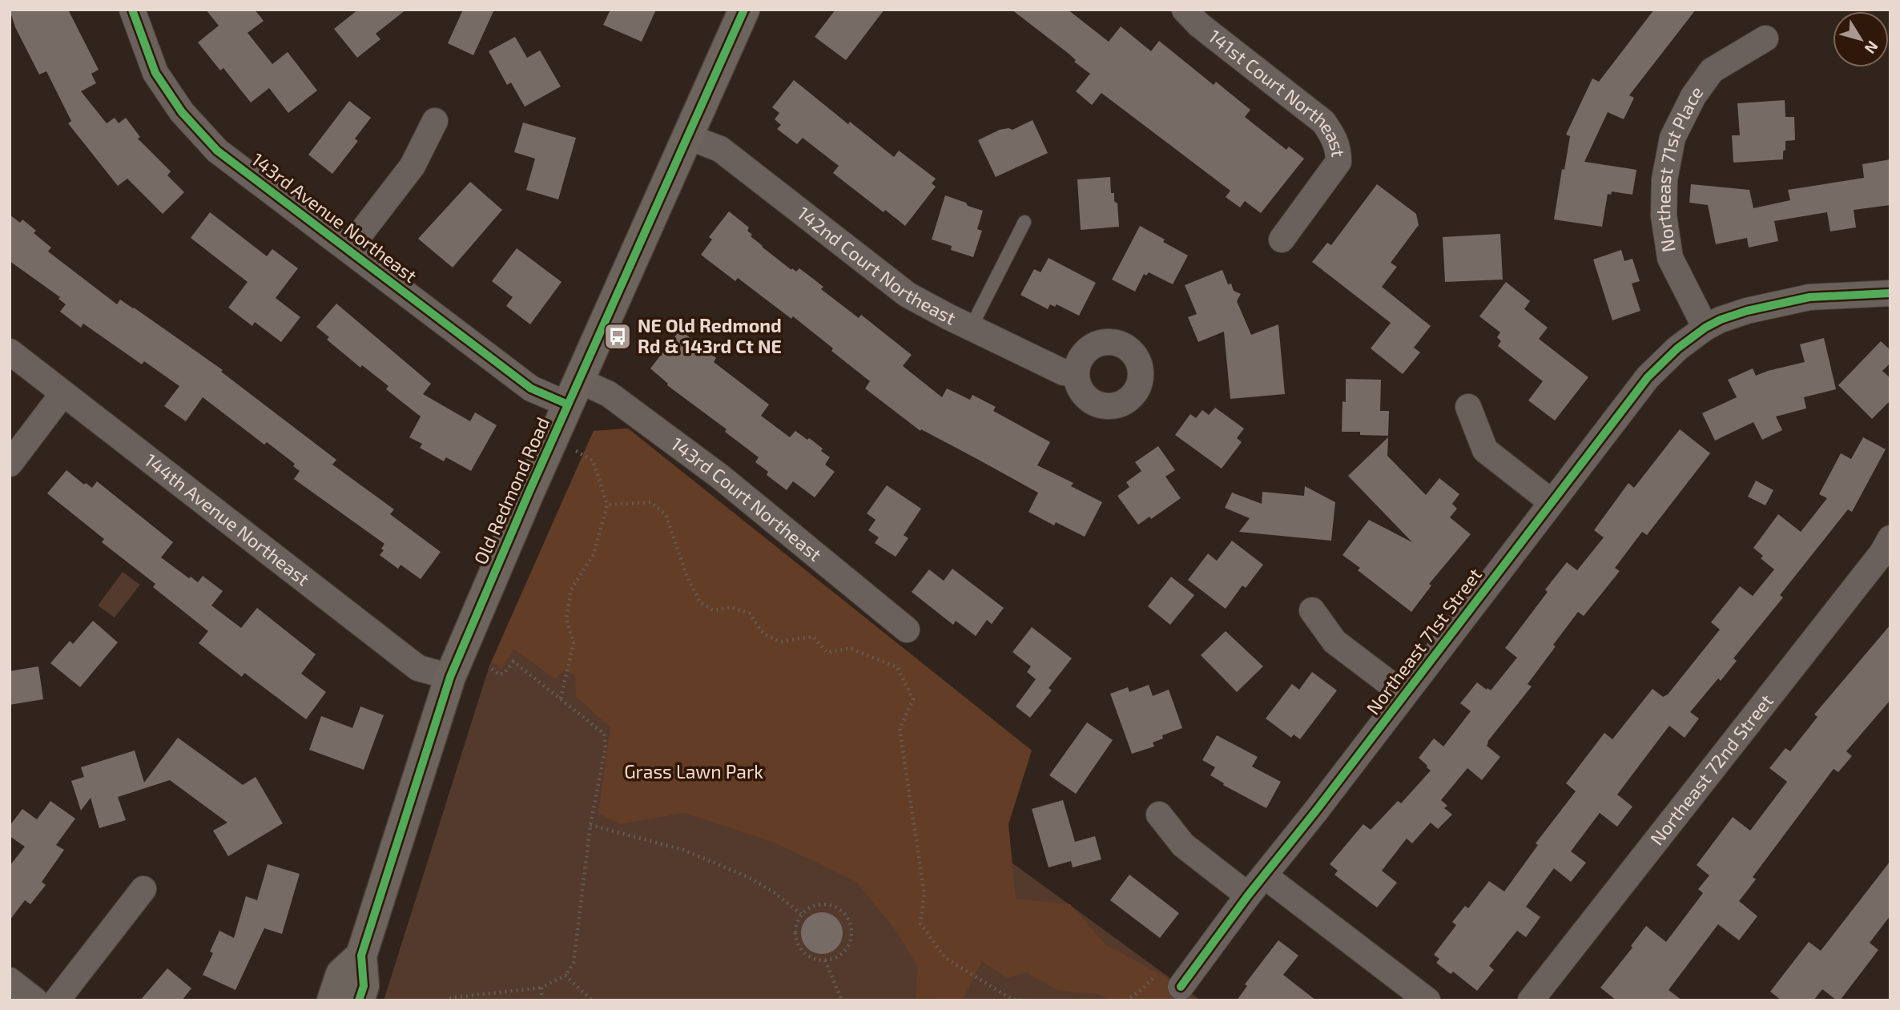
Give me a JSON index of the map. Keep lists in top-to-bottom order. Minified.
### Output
{"streets":{"main road":["Old Redmond Road"],"street":["141st Court Northeast","Northeast 71st Place","143rd Avenue Northeast","142nd Court Northeast","143rd Court Northeast","144th Avenue Northeast","Northeast 71st Street","Northeast 72nd Street"]},"crossings":[["Northeast 71st Place","Northeast 71st Street"],["143rd Avenue Northeast","Old Redmond Road"],["143rd Avenue Northeast","143rd Court Northeast"],["142nd Court Northeast","Old Redmond Road"],["Old Redmond Road","143rd Court Northeast"],["Old Redmond Road","144th Avenue Northeast"]],"parks":["Grass Lawn Park"],"places":{"bus stop":["NE Old Redmond Rd & 143rd Ct NE"]},"north":"bottom right"}
